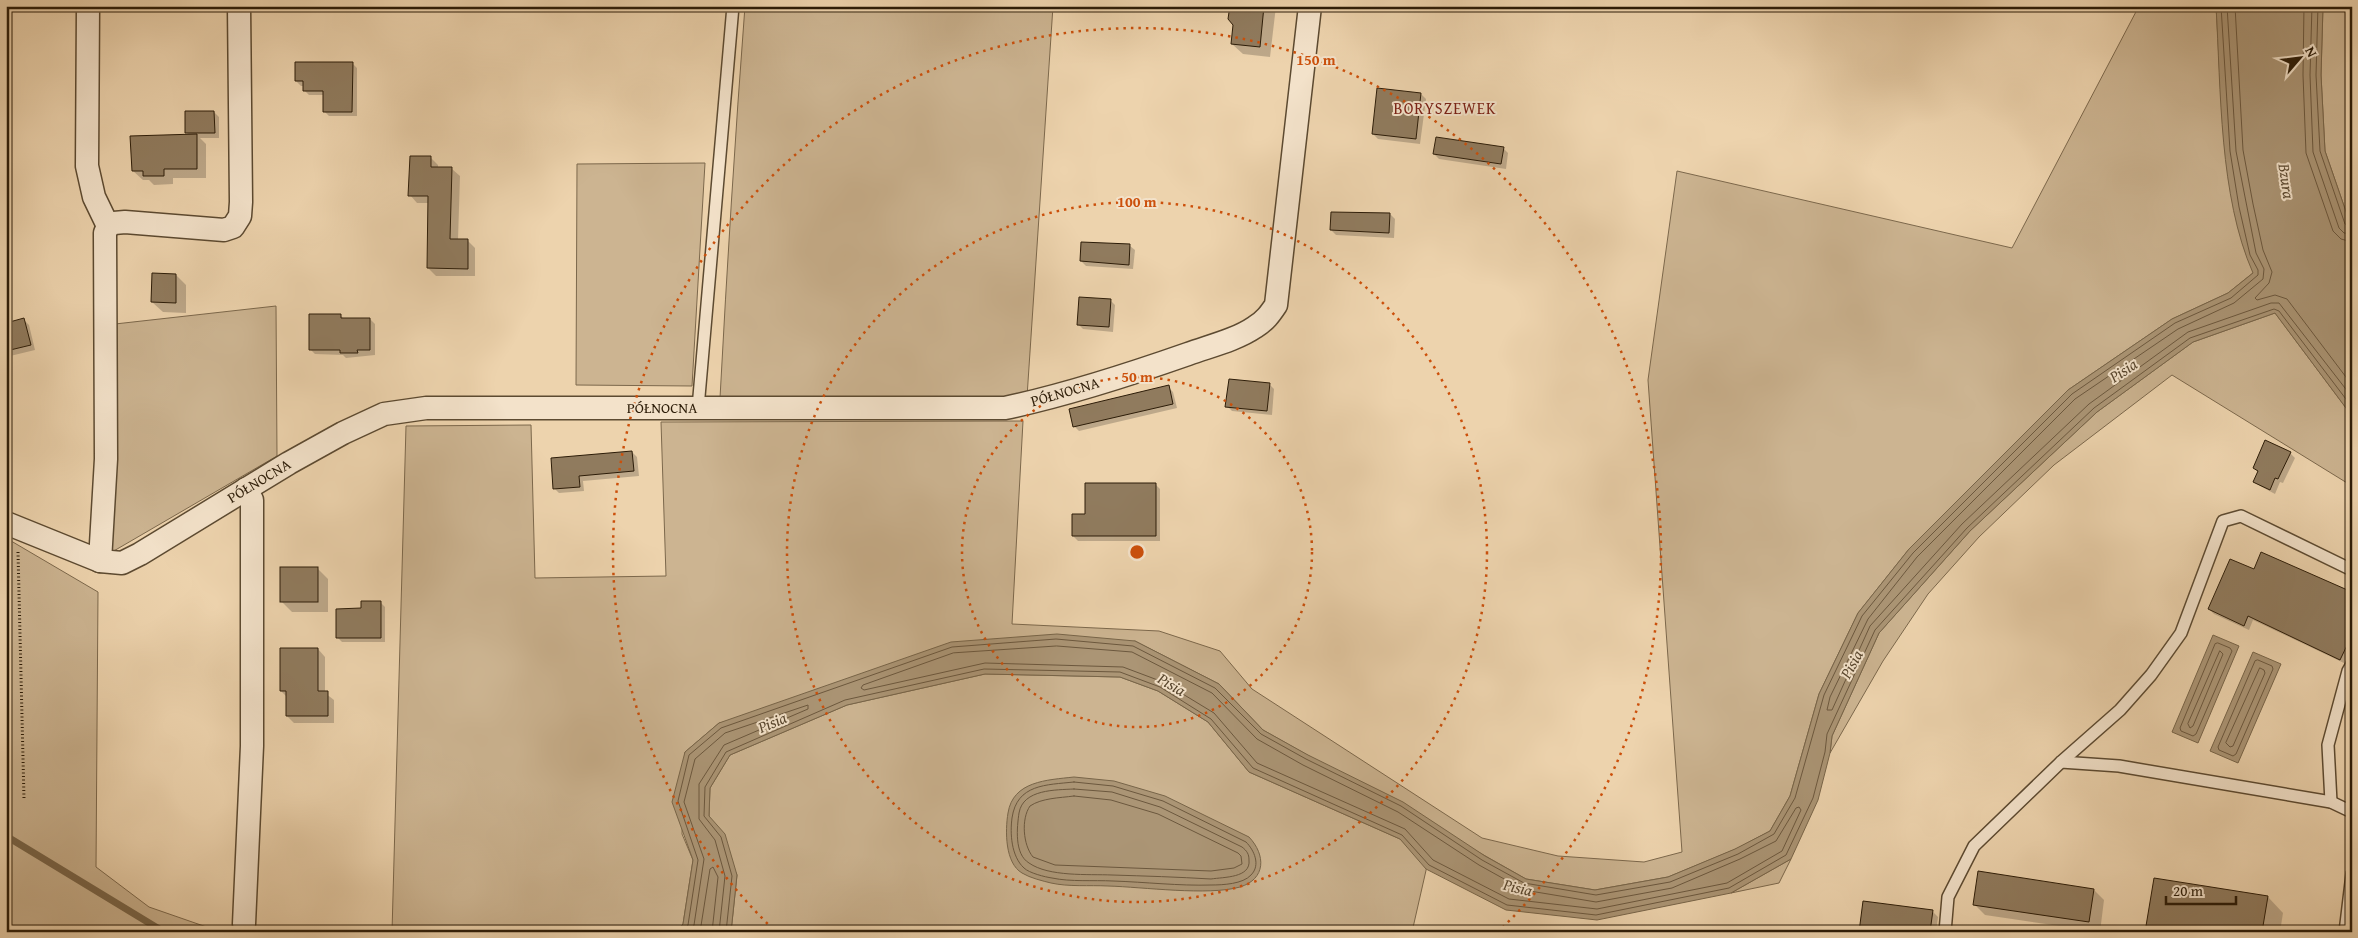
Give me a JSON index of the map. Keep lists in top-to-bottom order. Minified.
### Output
{"streets":{"street":["PÓŁNOCNA"]},"districts":["BORYSZEWEK"],"water":["Bzura","Pisia"],"scale_bar":"20 m","north":"top right","rings":["150 m","100 m","50 m"]}
